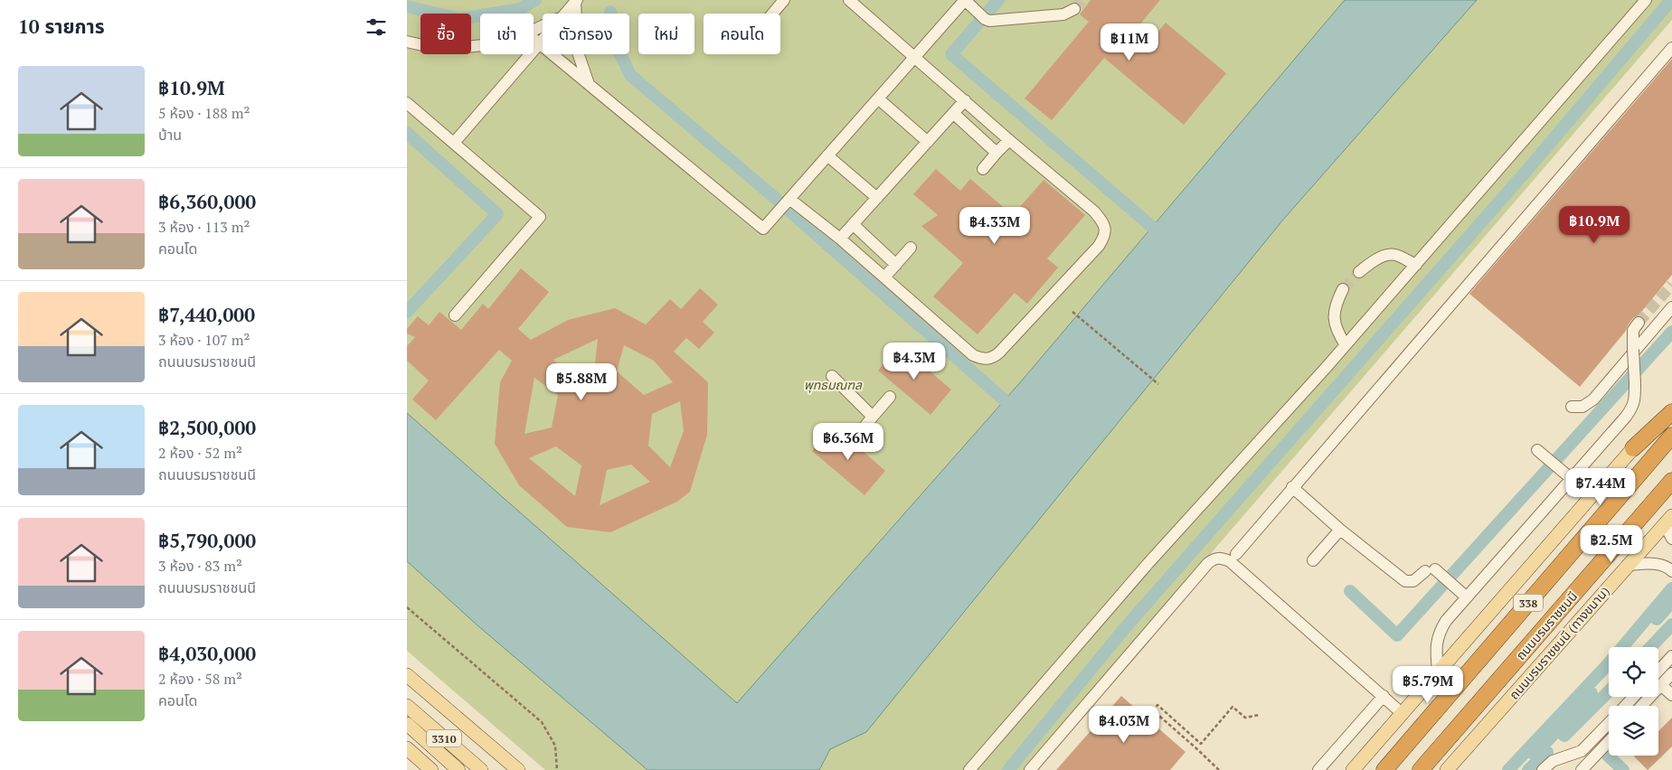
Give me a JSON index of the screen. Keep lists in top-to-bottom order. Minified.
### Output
{"streets":{"highway":["338","ถนนบรมราชชนนี"],"main road":["ถนนบรมราชชนนี (ทางขนาน)","3310"]},"parks":["พุทธมณฑล"],"page":{"heading":"10 รายการ","chip":["ซื้อ","เช่า","ตัวกรอง","ใหม่","คอนโด"],"price":["฿11M","฿10.9M","฿4.33M","฿4.3M","฿5.88M","฿6.36M","฿7.44M","฿2.5M","฿5.79M","฿4.03M"],"list":[{"name":"฿10.9M","note":"5 ห้อง · 188 m² · บ้าน"},{"name":"฿6,360,000","note":"3 ห้อง · 113 m² · คอนโด"},{"name":"฿7,440,000","note":"3 ห้อง · 107 m² · ถนนบรมราชชนนี"},{"name":"฿2,500,000","note":"2 ห้อง · 52 m² · ถนนบรมราชชนนี"},{"name":"฿5,790,000","note":"3 ห้อง · 83 m² · ถนนบรมราชชนนี"},{"name":"฿4,030,000","note":"2 ห้อง · 58 m² · คอนโด"}]}}
